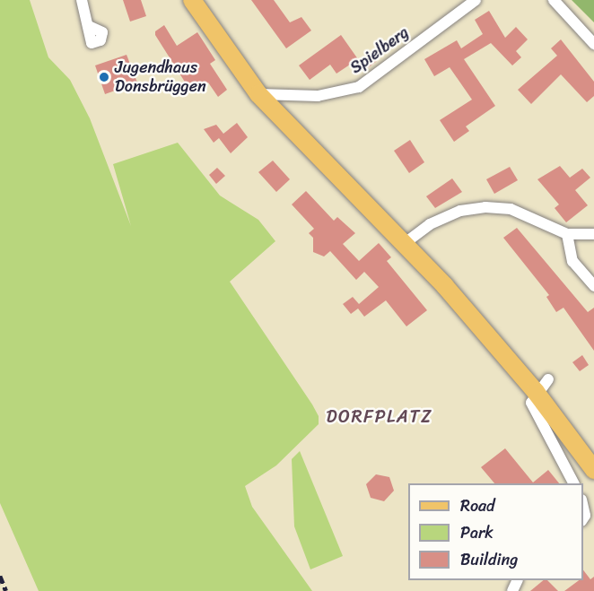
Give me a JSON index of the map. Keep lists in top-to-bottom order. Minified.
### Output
{"streets":{"street":["Spielberg"]},"districts":["DORFPLATZ"],"places":["Jugendhaus Donsbrüggen"],"legend":["Road","Park","Building"]}
